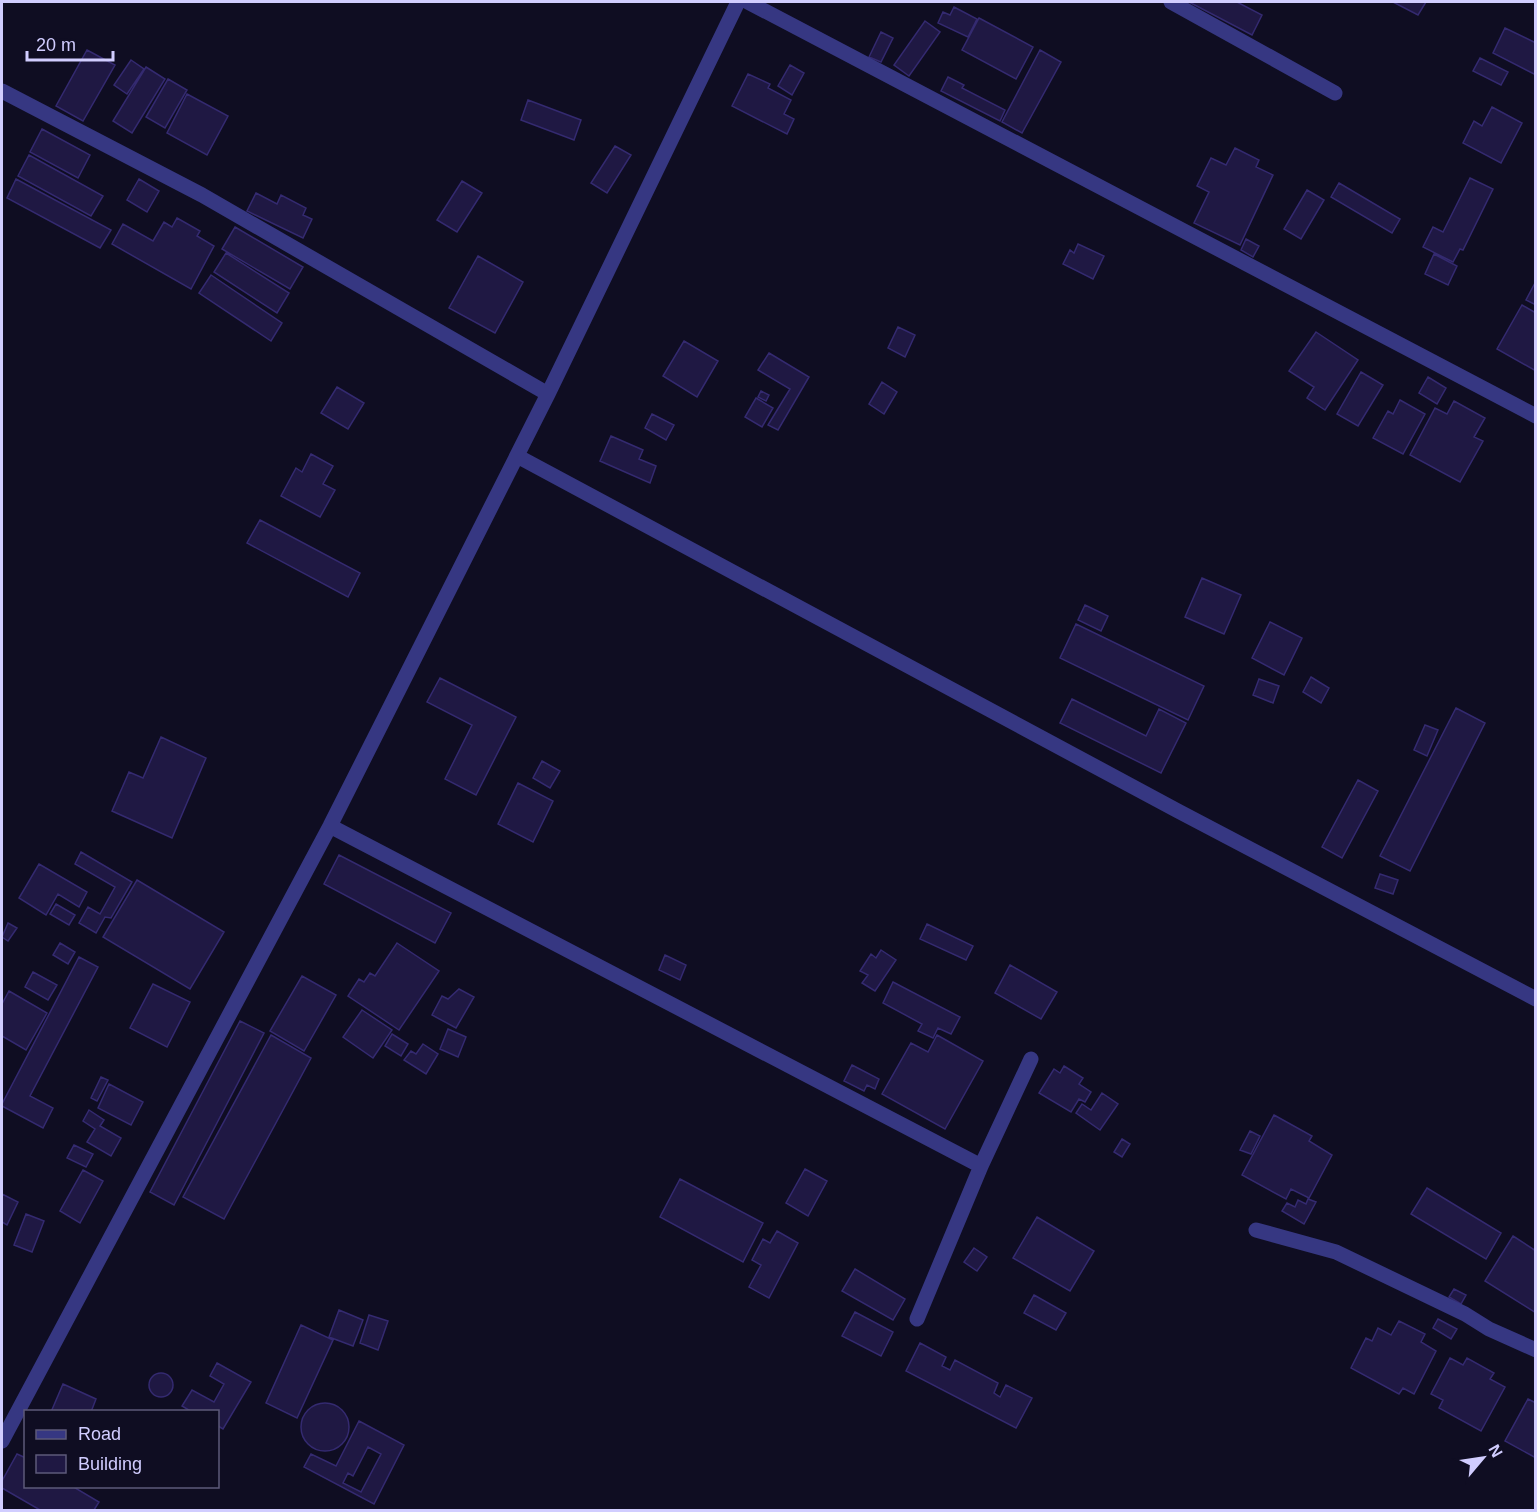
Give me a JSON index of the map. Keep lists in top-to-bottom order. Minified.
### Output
{"legend":["Road","Building"],"scale_bar":"20 m","north":"top right"}
